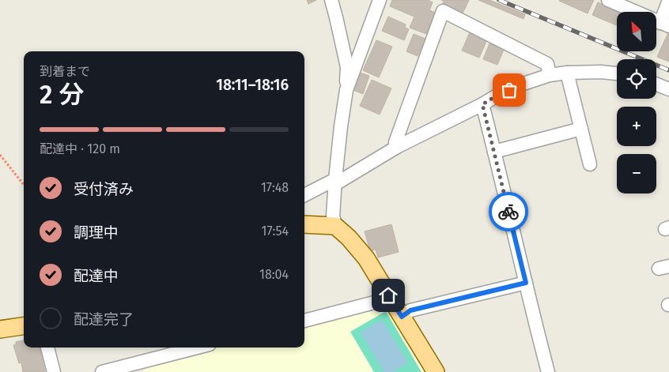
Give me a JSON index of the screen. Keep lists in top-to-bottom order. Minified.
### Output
{"north":"top left","page":{"map_buttons":["+","−"],"heading":["2 分","到着まで","18:11–18:16"],"bar":"配達中 · 120 m","list":[["受付済み","17:48"],["調理中","17:54"],["配達中","18:04"],"配達完了"]}}
